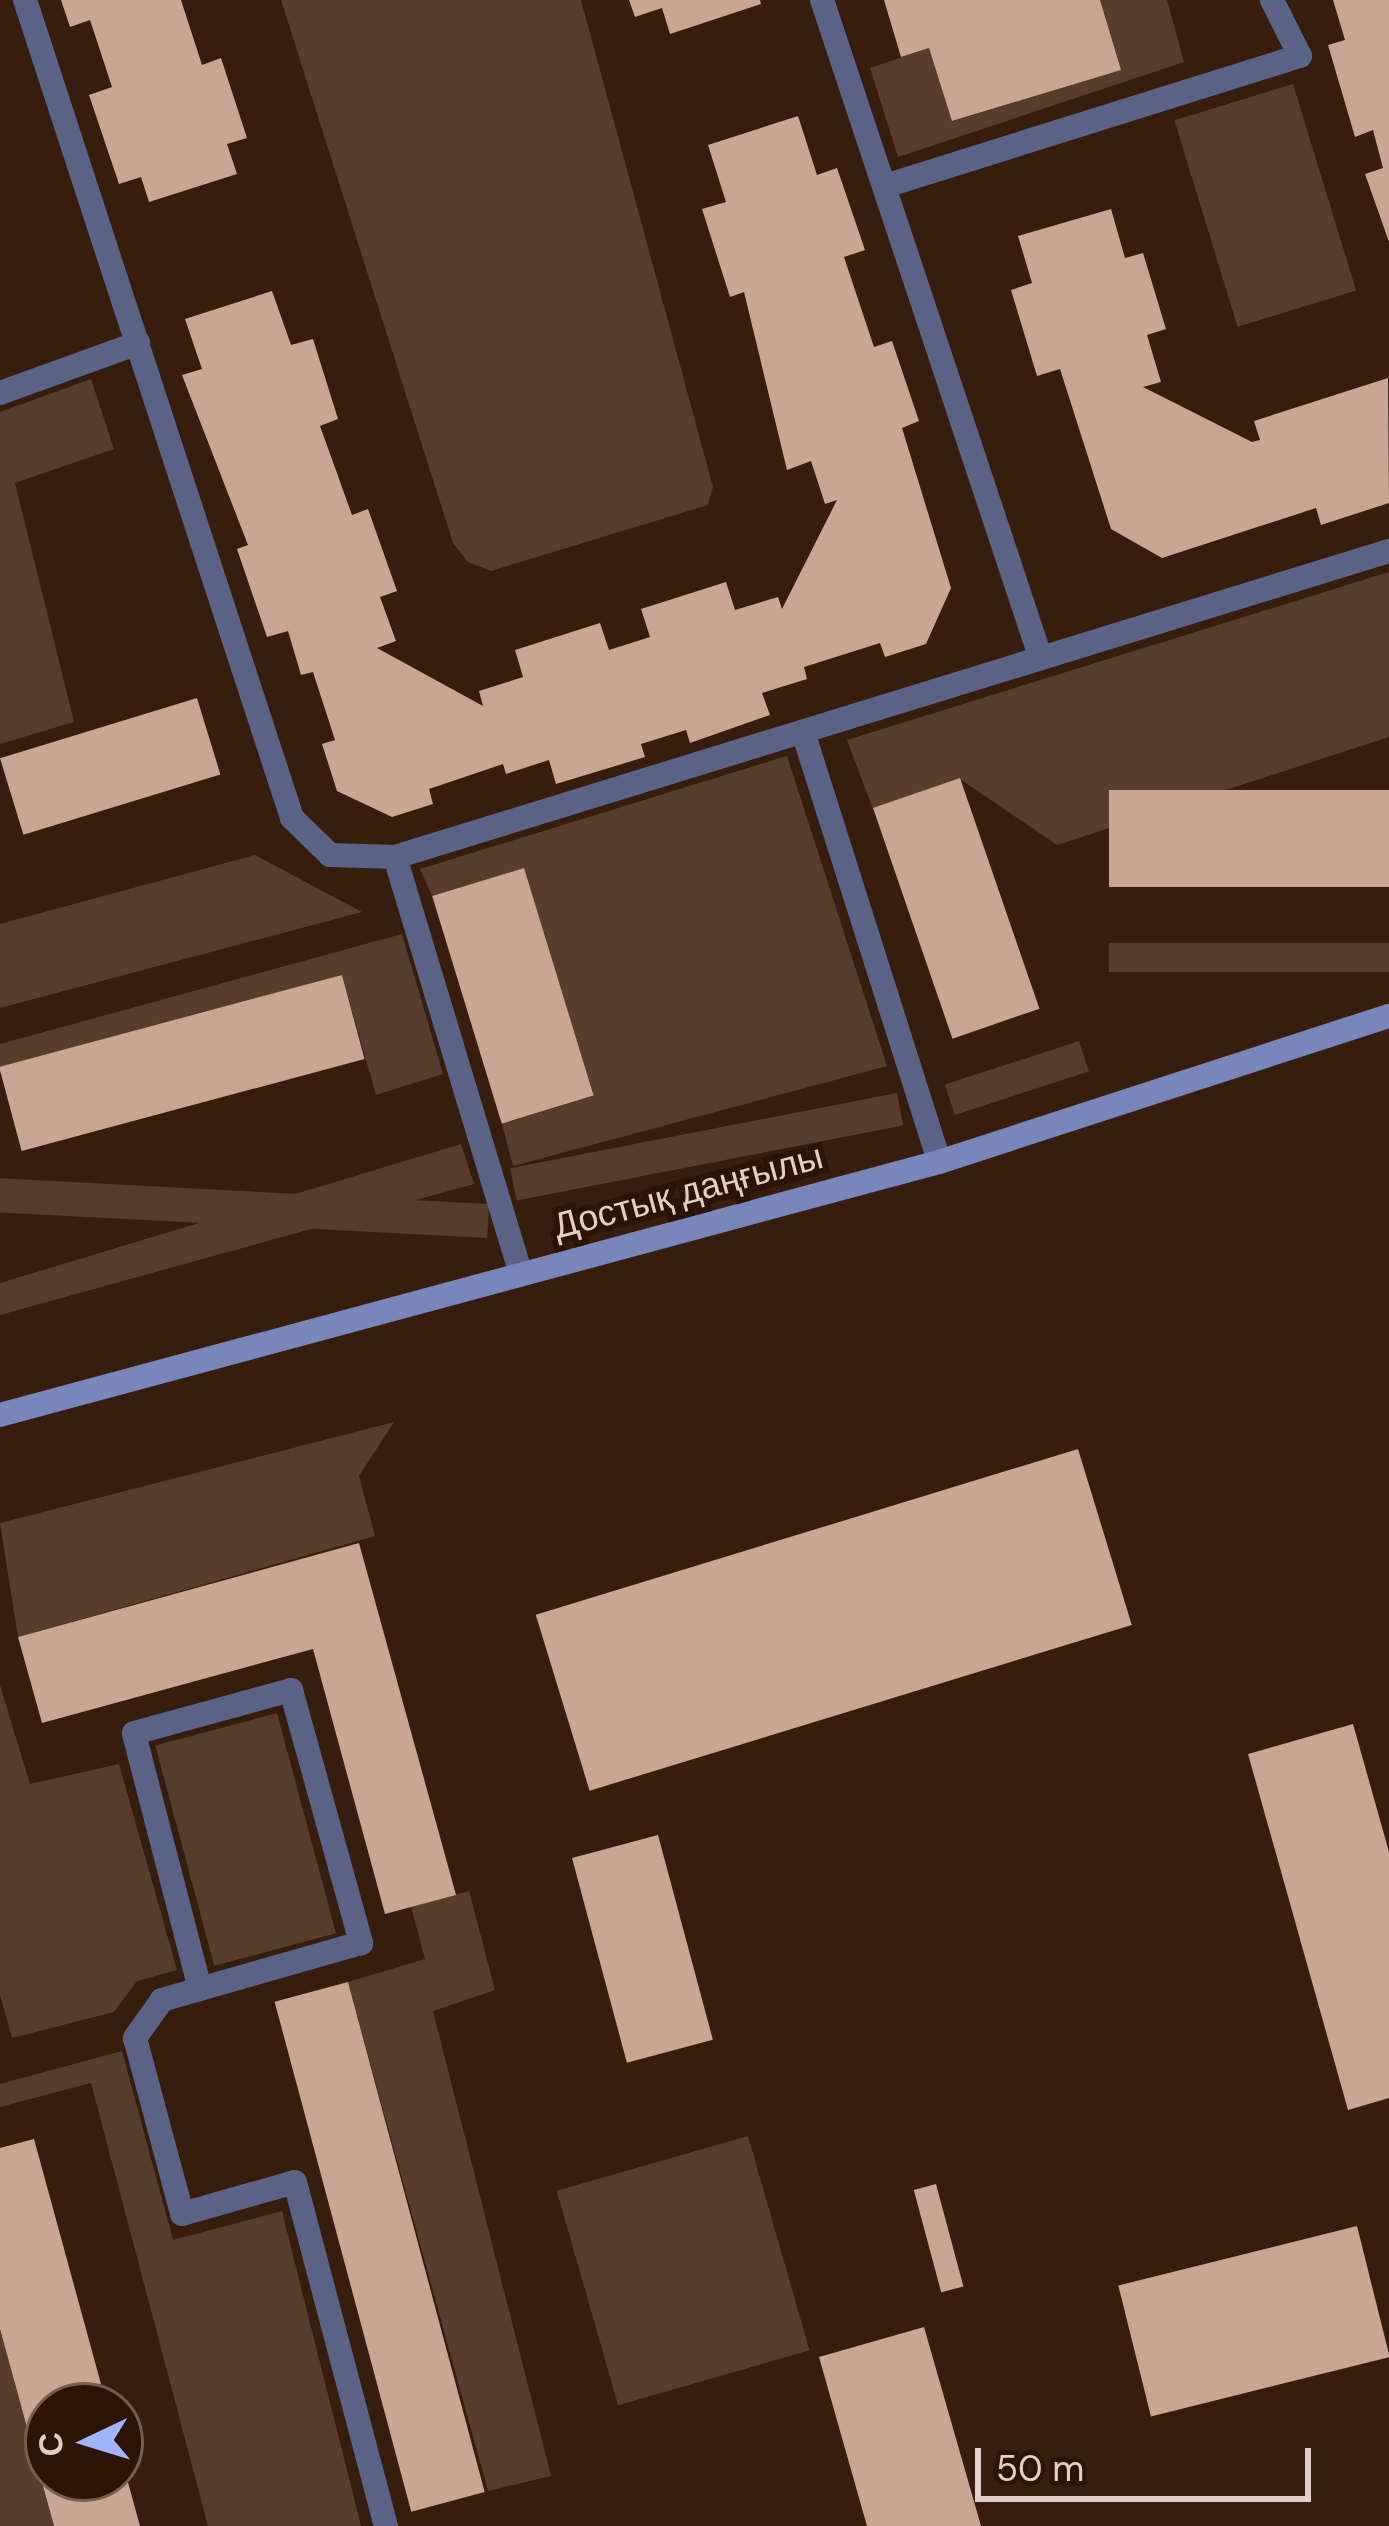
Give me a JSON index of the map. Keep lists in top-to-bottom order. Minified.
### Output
{"streets":{"main road":["Достық даңғылы"]},"scale_bar":"50 m","north":"left"}
